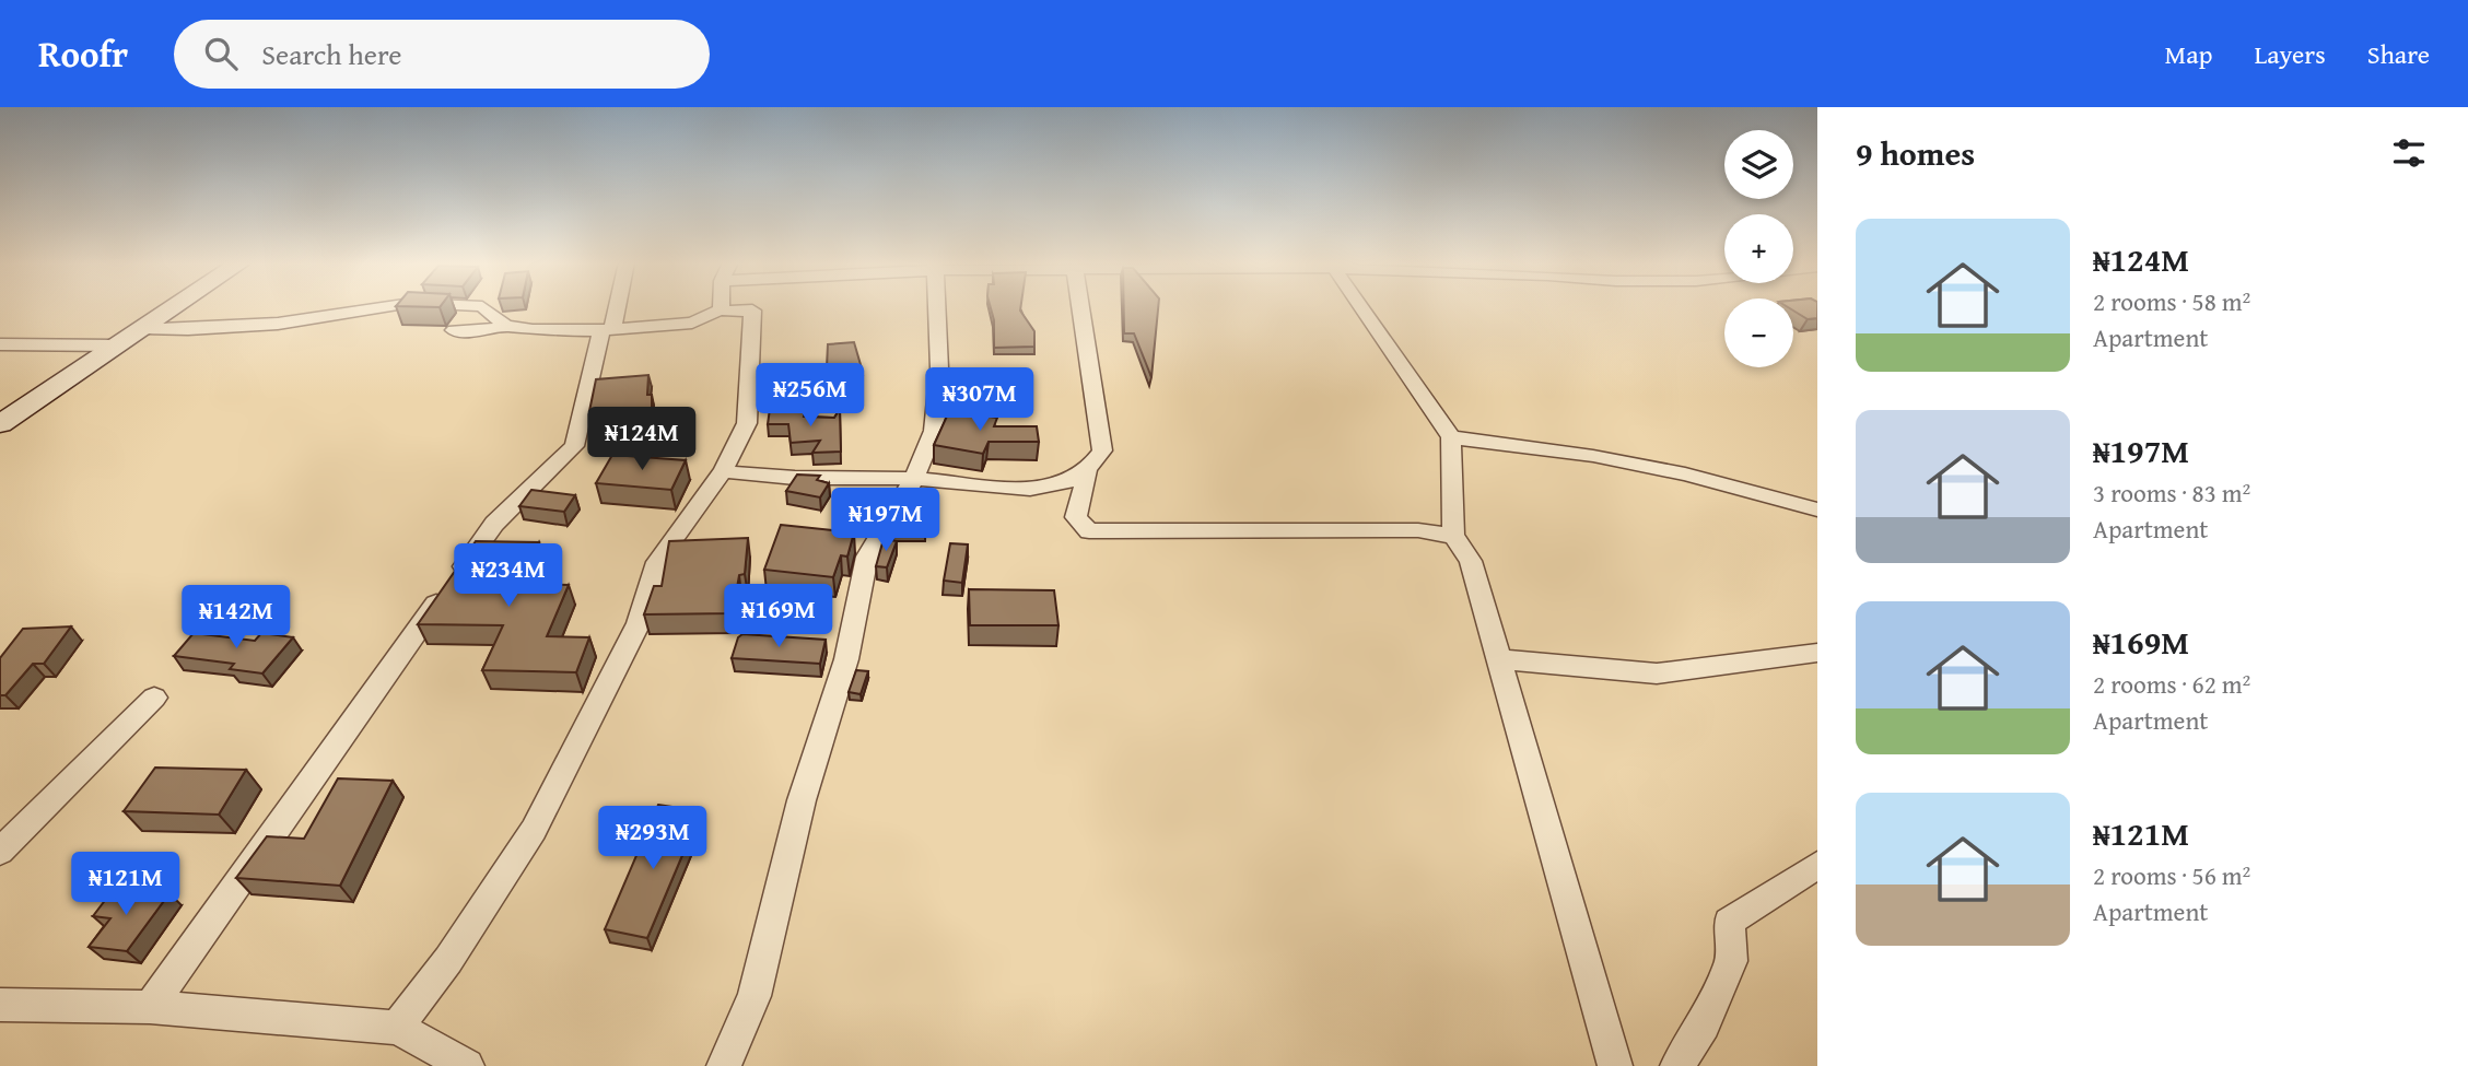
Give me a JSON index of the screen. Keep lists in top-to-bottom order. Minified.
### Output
{"page":{"header":"Roofr","search":"Search here","nav":["Map","Layers","Share"],"heading":"9 homes","map_buttons":["+","−"],"list":[{"name":"₦124M","note":"2 rooms · 58 m² · Apartment"},{"name":"₦197M","note":"3 rooms · 83 m² · Apartment"},{"name":"₦169M","note":"2 rooms · 62 m² · Apartment"},{"name":"₦121M","note":"2 rooms · 56 m² · Apartment"}],"price":["₦256M","₦307M","₦124M","₦197M","₦234M","₦169M","₦142M","₦293M","₦121M"]}}
